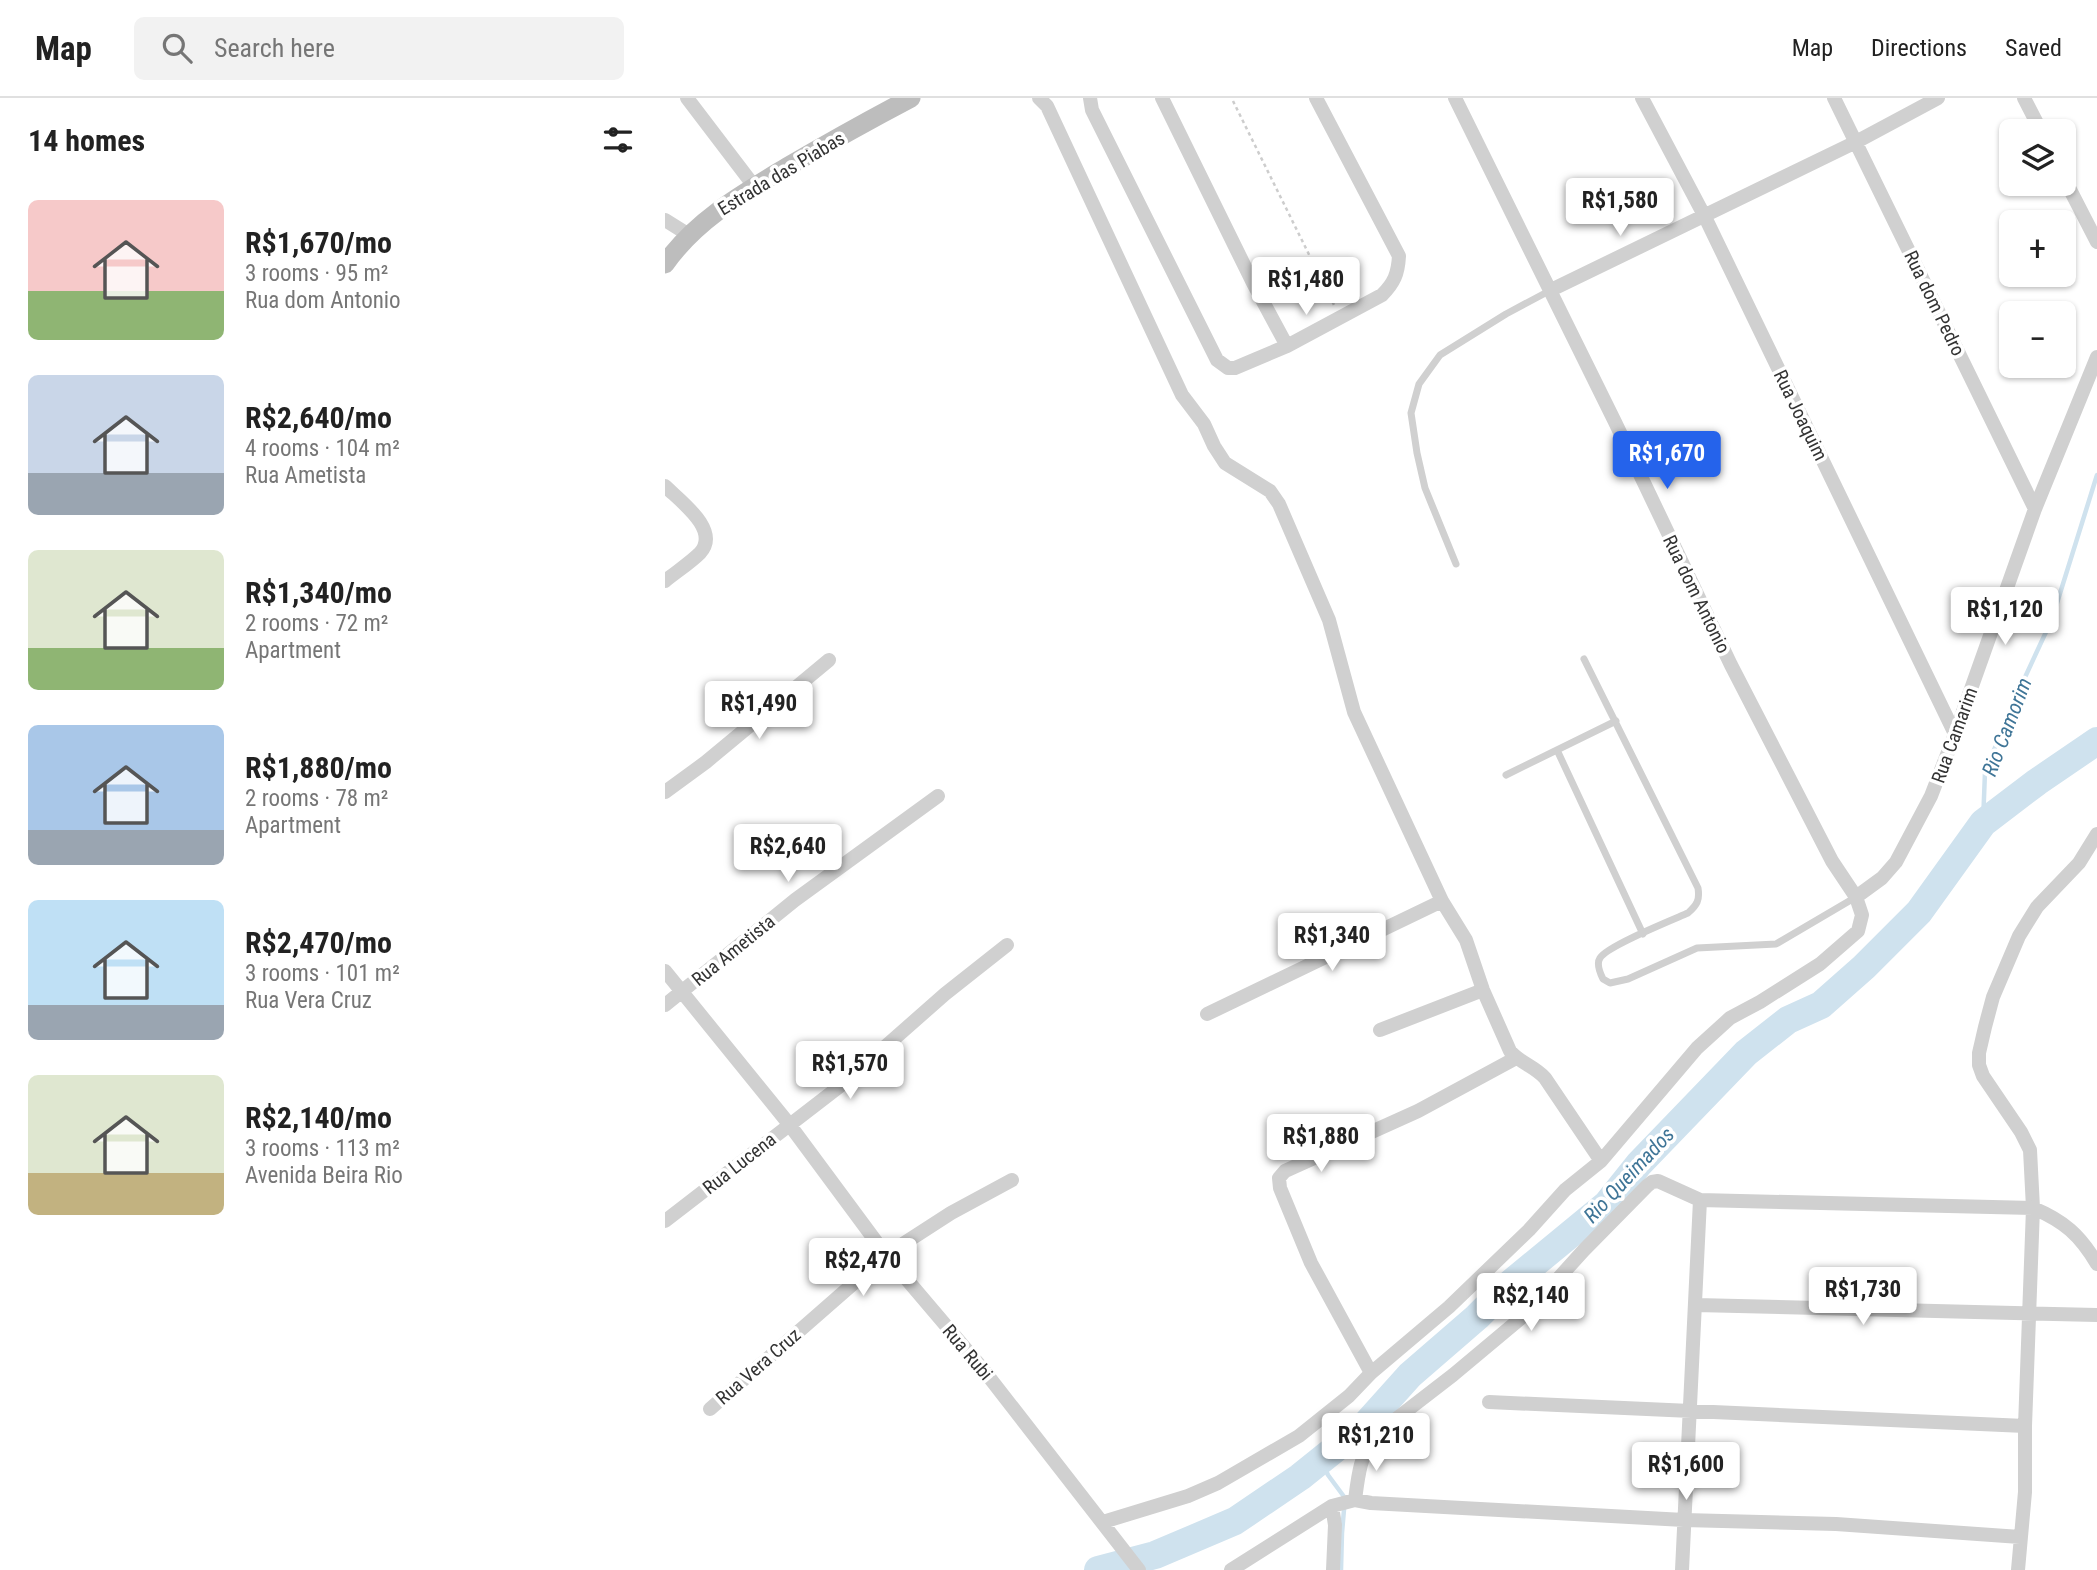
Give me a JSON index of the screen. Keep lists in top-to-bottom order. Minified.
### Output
{"streets":{"street":["Estrada das Piabas","Rua dom Pedro","Rua Joaquim","Rua dom Antonio","Rua Camarim","Rua Ametista","Rua Lucena","Rua Rubi","Rua Vera Cruz"]},"crossings":[["Rua dom Pedro","Rua Camarim"],["Rua Joaquim","Rua Camarim"],["Rua dom Antonio","Rua Camarim"],["Rua Ametista","Rua Rubi"],["Rua Lucena","Rua Rubi"],["Rua Rubi","Rua Vera Cruz"]],"water":["Rio Camorim","Rio Queimados"],"page":{"header":"Map","search":"Search here","nav":["Map","Directions","Saved"],"heading":"14 homes","map_buttons":["+","−"],"price":["R$1,580","R$1,480","R$1,670","R$1,120","R$1,490","R$2,640","R$1,340","R$1,570","R$1,880","R$2,470","R$1,730","R$2,140","R$1,210","R$1,600"],"list":[{"name":"R$1,670/mo","note":"3 rooms · 95 m² · Rua dom Antonio"},{"name":"R$2,640/mo","note":"4 rooms · 104 m² · Rua Ametista"},{"name":"R$1,340/mo","note":"2 rooms · 72 m² · Apartment"},{"name":"R$1,880/mo","note":"2 rooms · 78 m² · Apartment"},{"name":"R$2,470/mo","note":"3 rooms · 101 m² · Rua Vera Cruz"},{"name":"R$2,140/mo","note":"3 rooms · 113 m² · Avenida Beira Rio"}]}}
